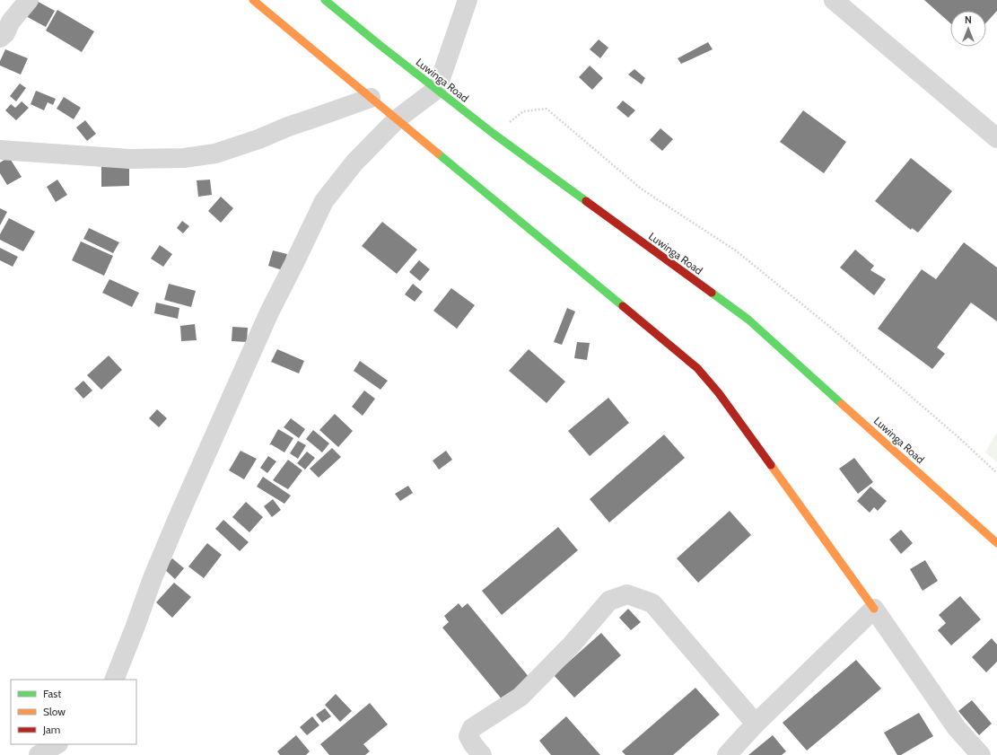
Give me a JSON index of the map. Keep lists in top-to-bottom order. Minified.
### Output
{"streets":{"main road":["Luwinga Road"]},"legend":["Fast","Slow","Jam"],"north":"top"}
